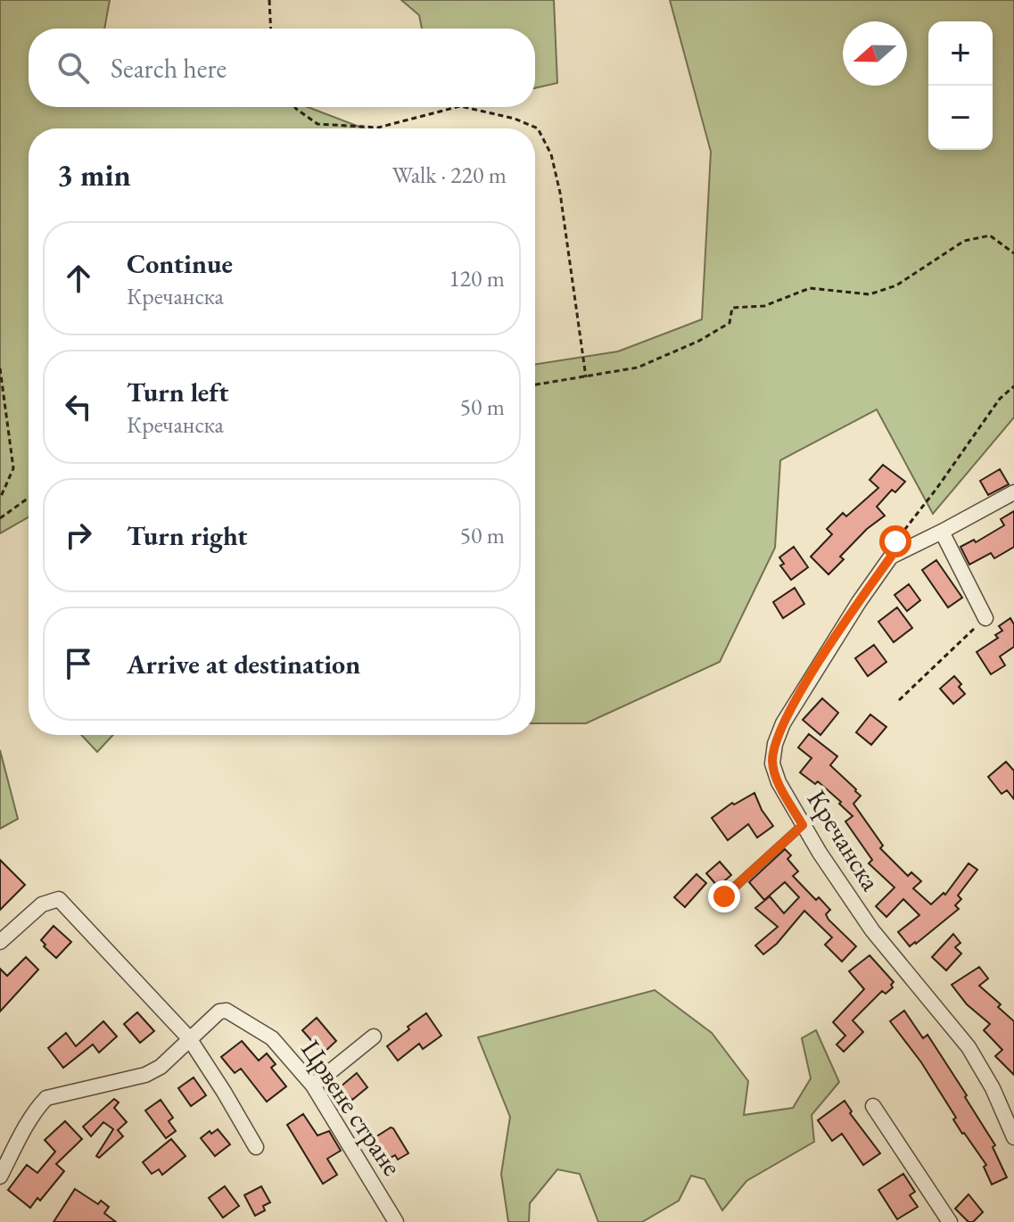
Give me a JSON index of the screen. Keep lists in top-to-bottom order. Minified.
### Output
{"streets":{"street":["Кречанска","Црвене стране"]},"north":"left","page":{"map_buttons":["+","−"],"search":"Search here","heading":["3 min","Walk · 220 m"],"list":[["Continue","Кречанска","120 m"],["Turn left","Кречанска","50 m"],["Turn right","50 m"],"Arrive at destination"]}}
